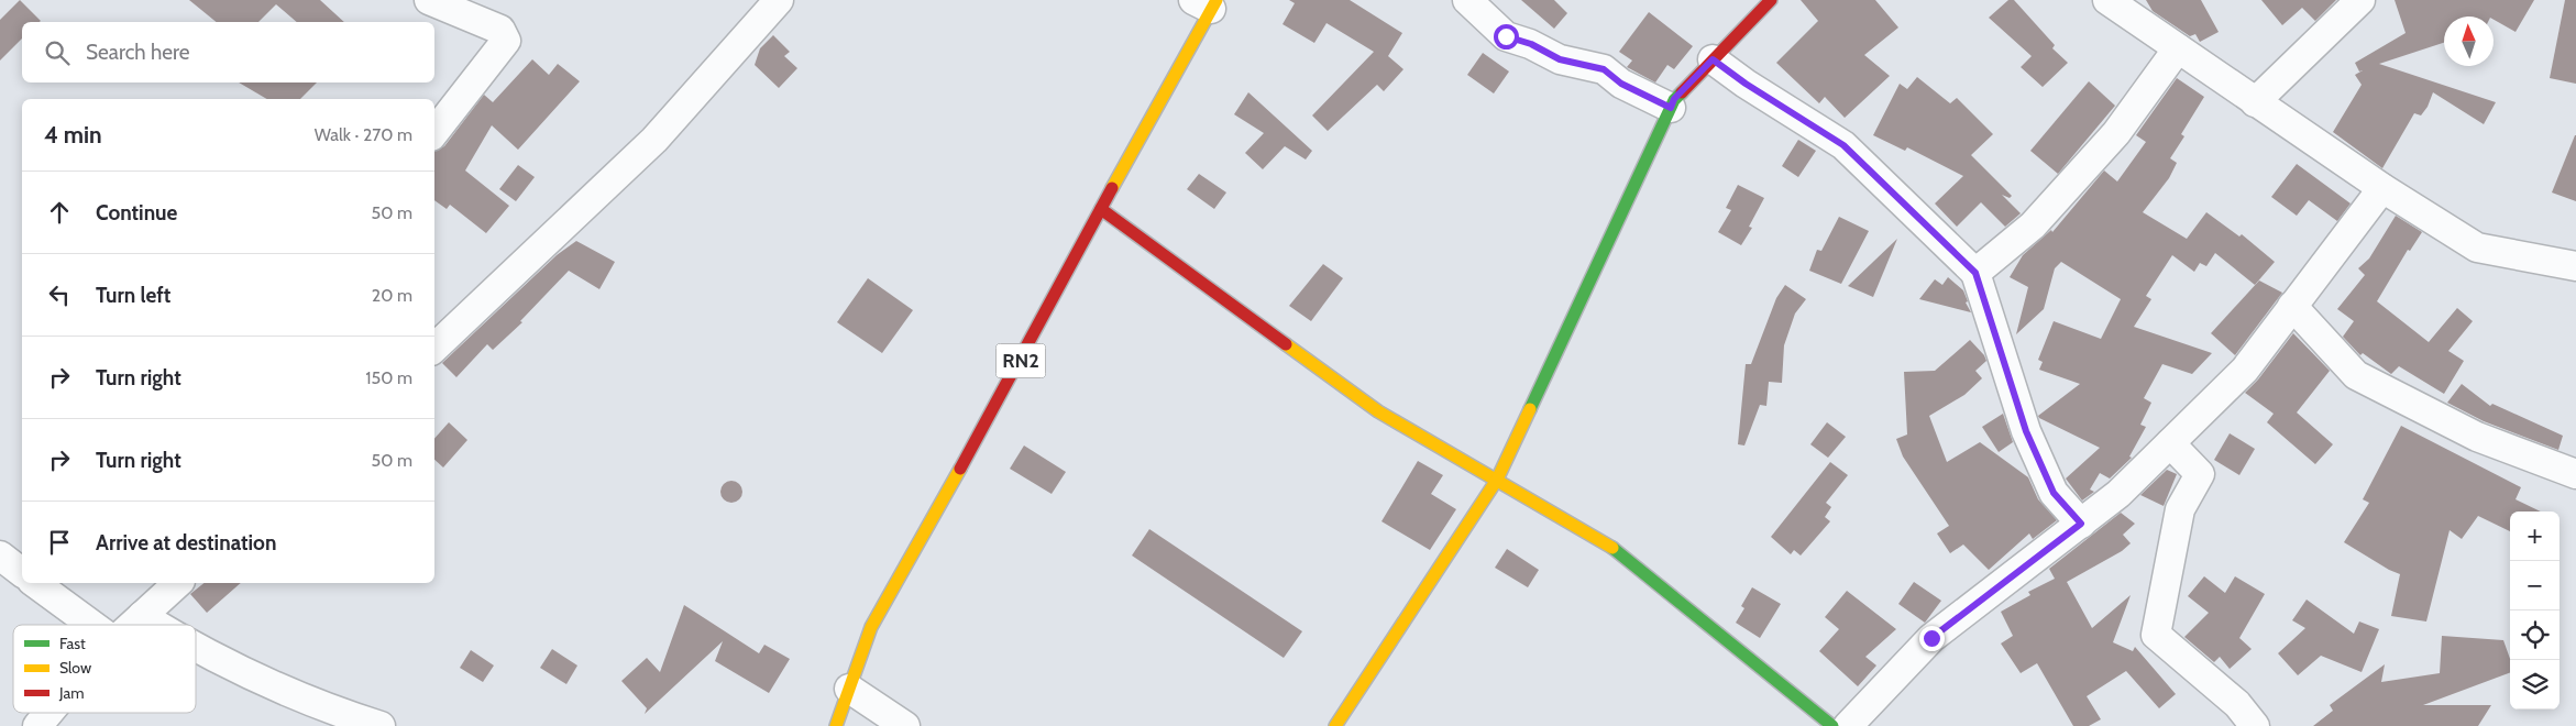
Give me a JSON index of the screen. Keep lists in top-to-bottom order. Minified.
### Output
{"streets":{"main road":["RN2"]},"legend":["Fast","Slow","Jam"],"north":"top","page":{"search":"Search here","heading":["4 min","Walk · 270 m"],"list":[["Continue","50 m"],["Turn left","20 m"],["Turn right","150 m"],["Turn right","50 m"],"Arrive at destination"],"map_buttons":["+","−"]}}
